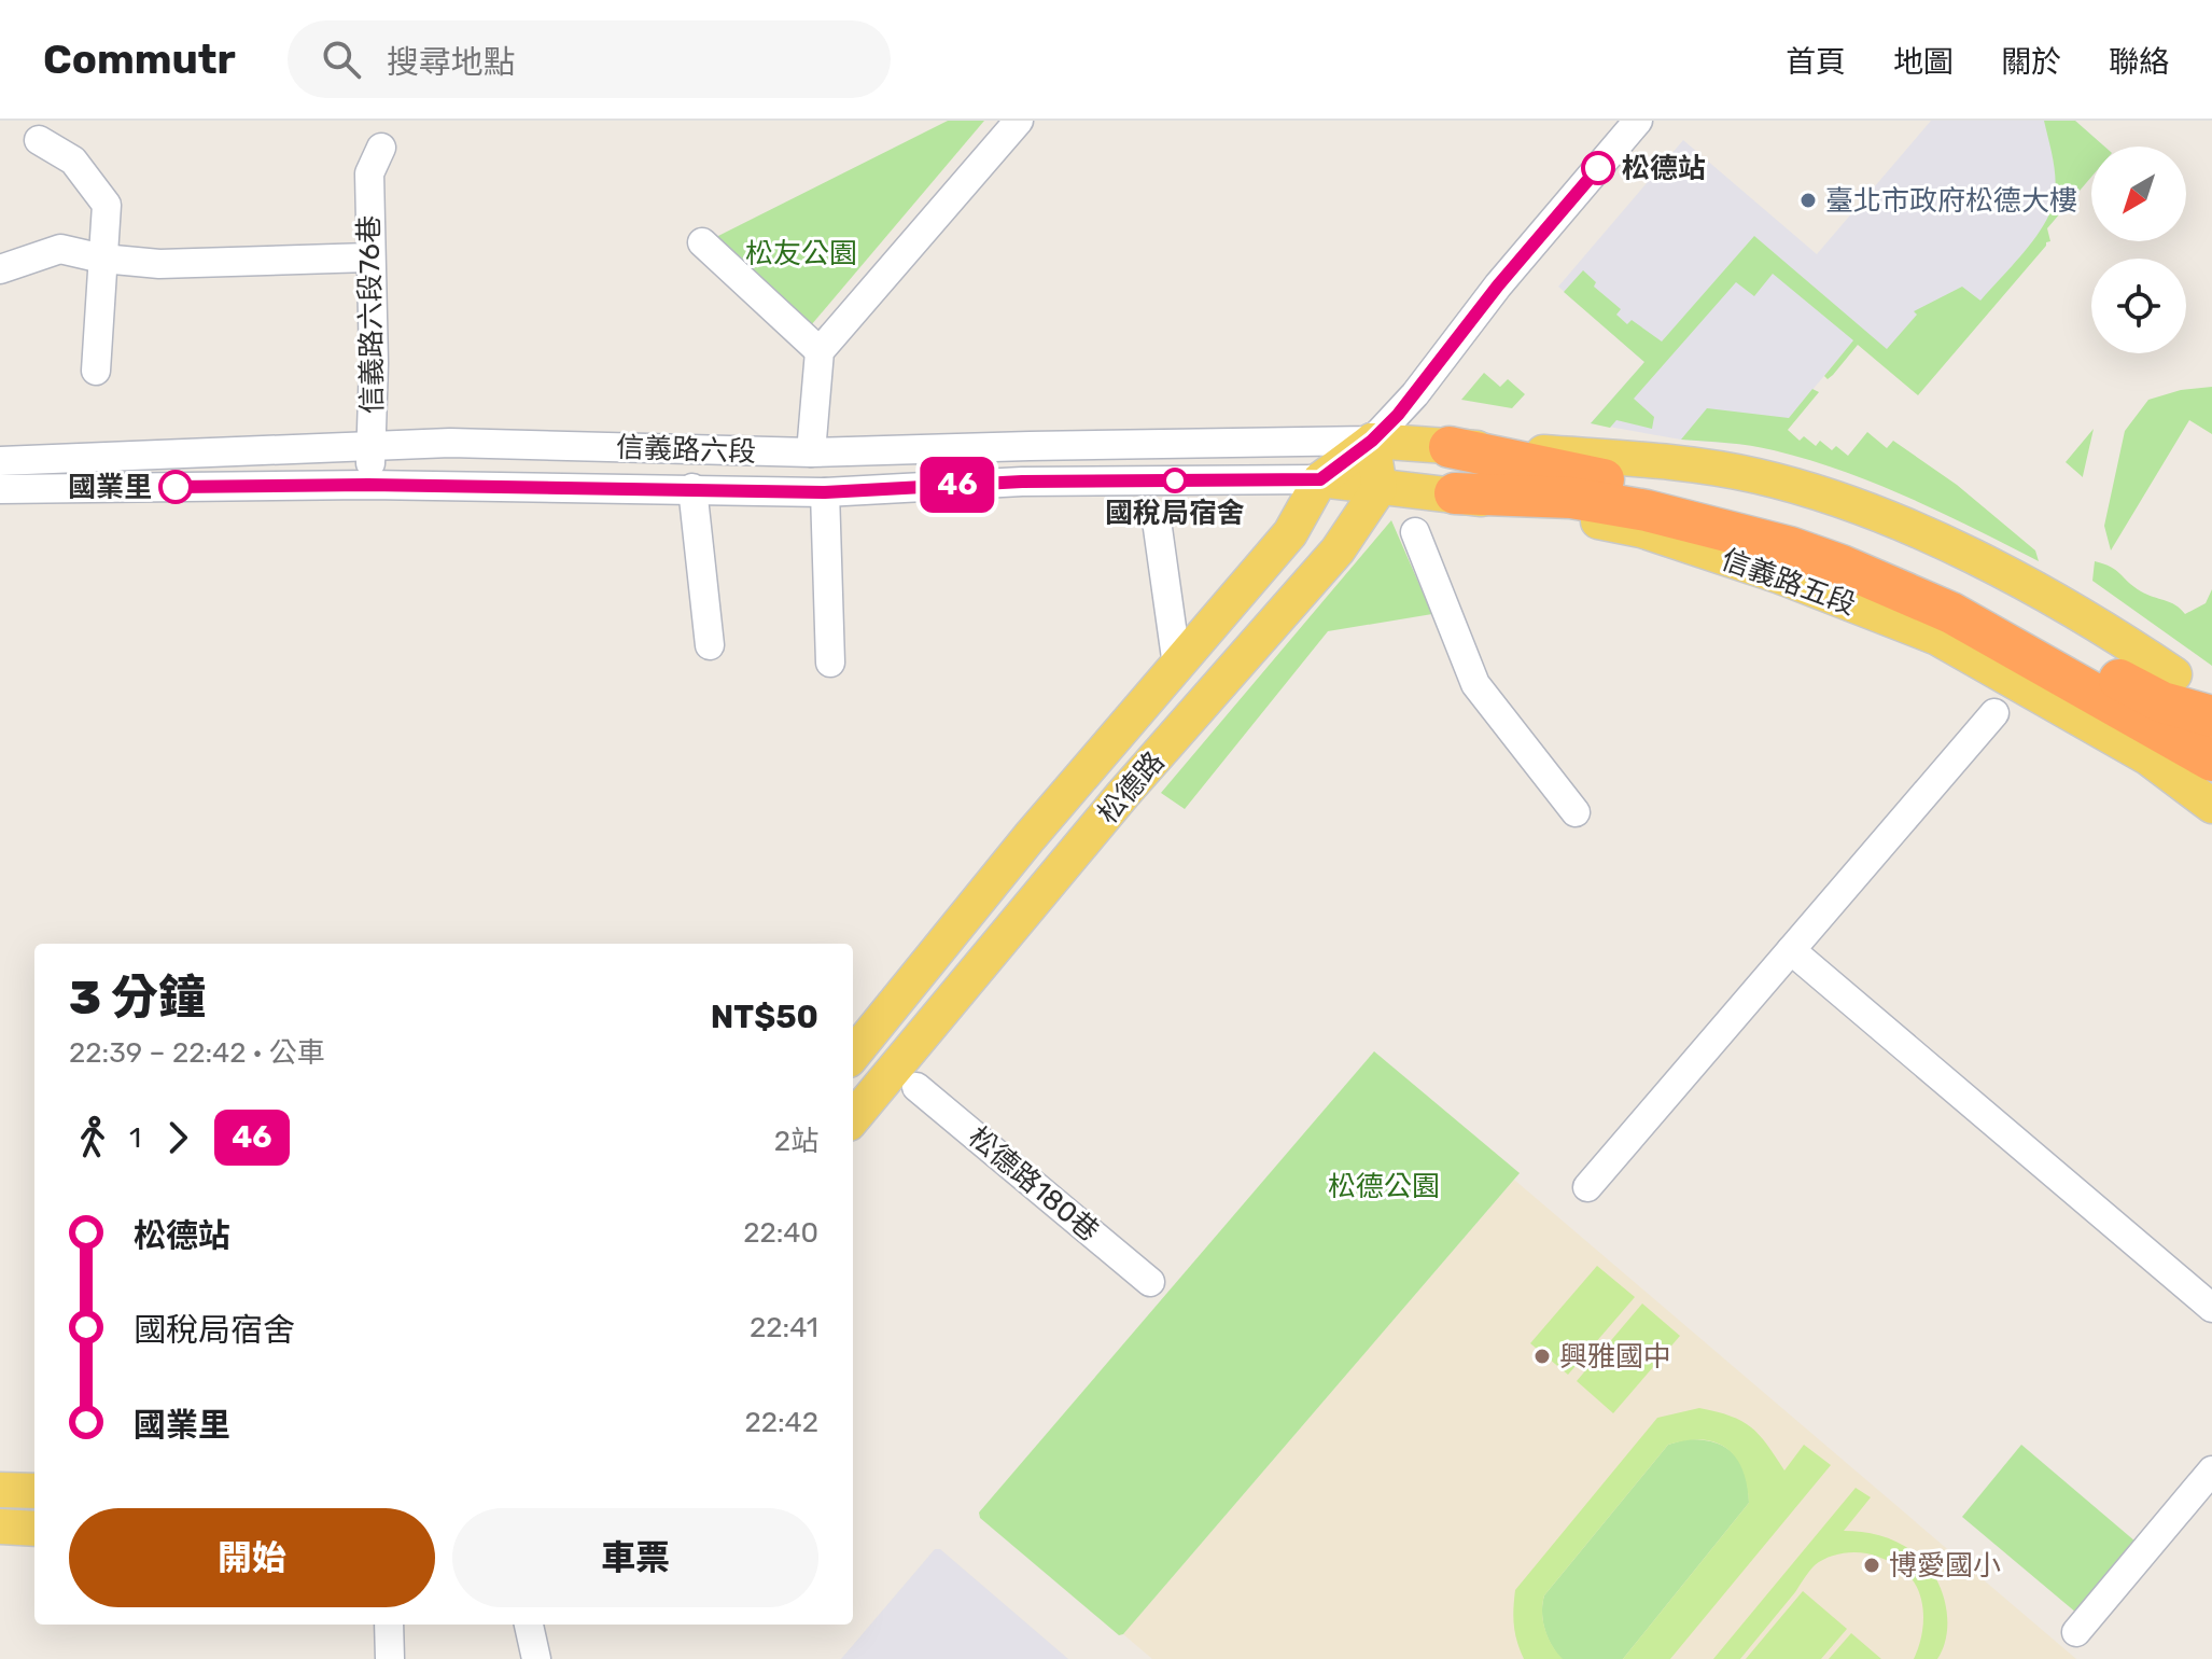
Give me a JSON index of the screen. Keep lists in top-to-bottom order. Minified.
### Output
{"streets":{"main road":["信義路五段","松德路"],"street":["信義路六段76巷","信義路六段","松德路180巷"]},"crossings":[["信義路六段76巷","信義路六段"],["信義路六段","信義路五段"],["信義路六段","松德路"],["信義路五段","松德路"]],"parks":["松友公園","松德公園"],"places":["松德站","臺北市政府松德大樓","國稅局宿舍","國業里","興雅國中","博愛國小"],"lines":["bus line 46"],"north":"bottom left","page":{"header":"Commutr","search":"搜尋地點","nav":["首頁","地圖","關於","聯絡"],"on_map":"46","heading":["3 分鐘","22:39 – 22:42 · 公車","NT$50"],"legs":["1","46","2站"],"list":[{"name":"松德站","value":"22:40"},{"name":"國稅局宿舍","value":"22:41"},{"name":"國業里","value":"22:42"}],"buttons":["開始","車票"]}}
